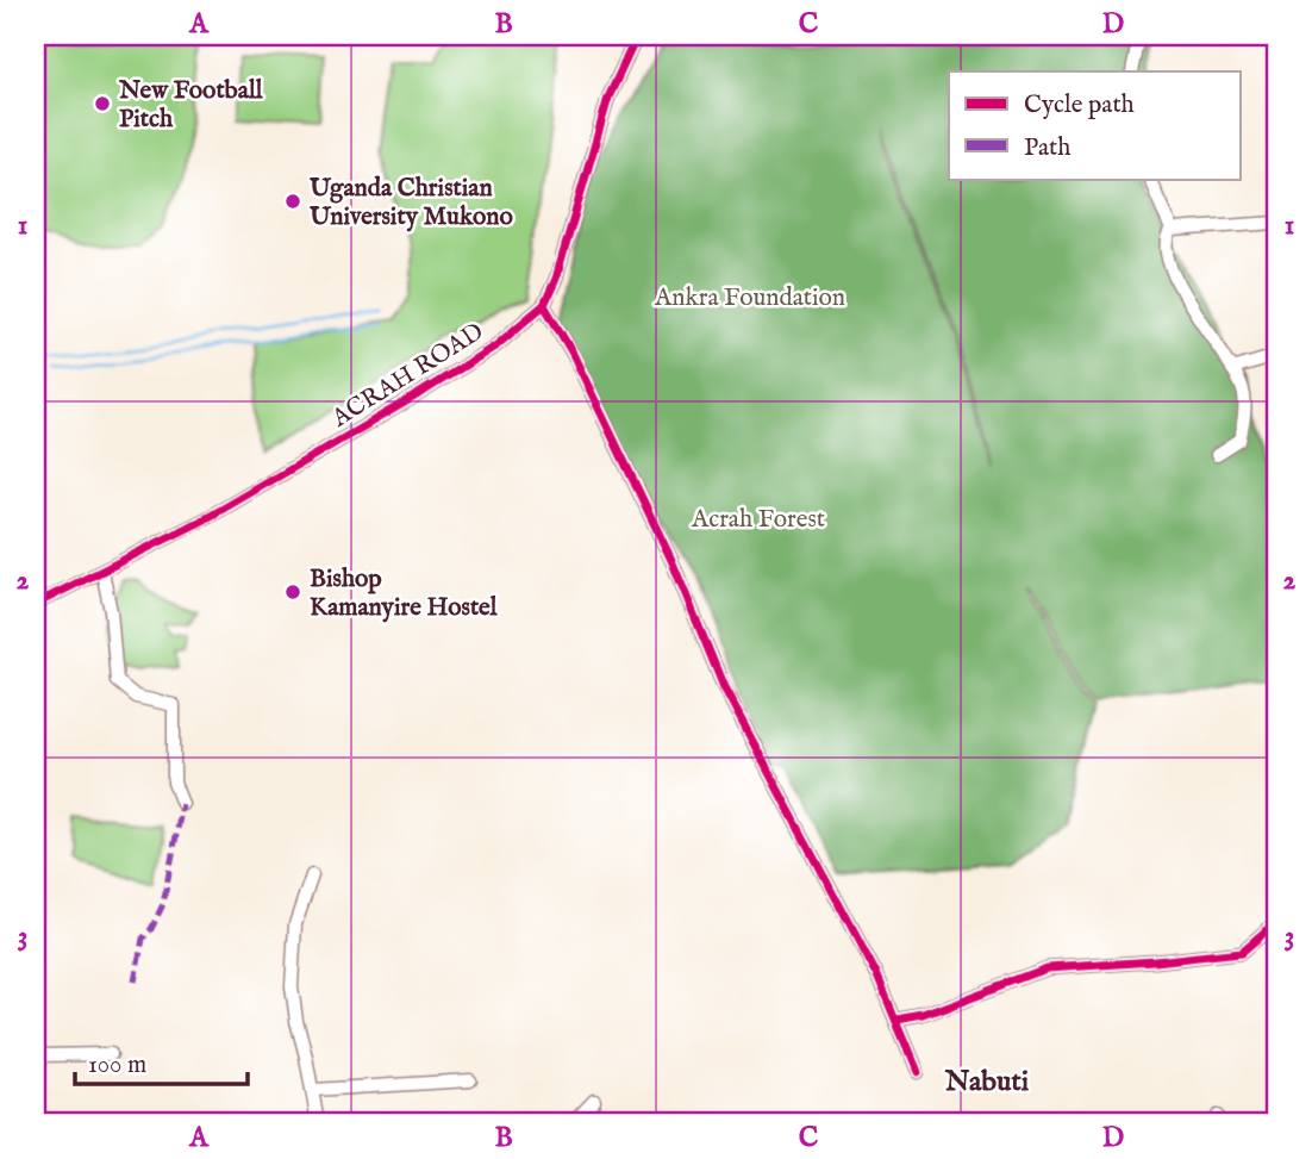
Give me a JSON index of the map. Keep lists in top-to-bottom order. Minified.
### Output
{"streets":{"street":["ACRAH ROAD"]},"districts":["Nabuti"],"parks":["Ankra Foundation","Acrah Forest"],"places":["New Football Pitch","Uganda Christian University Mukono","Bishop Kamanyire Hostel"],"legend":["Cycle path","Path"],"scale_bar":"100 m","grid":{"columns":["A","B","C","D"],"rows":["1","2","3"]}}
